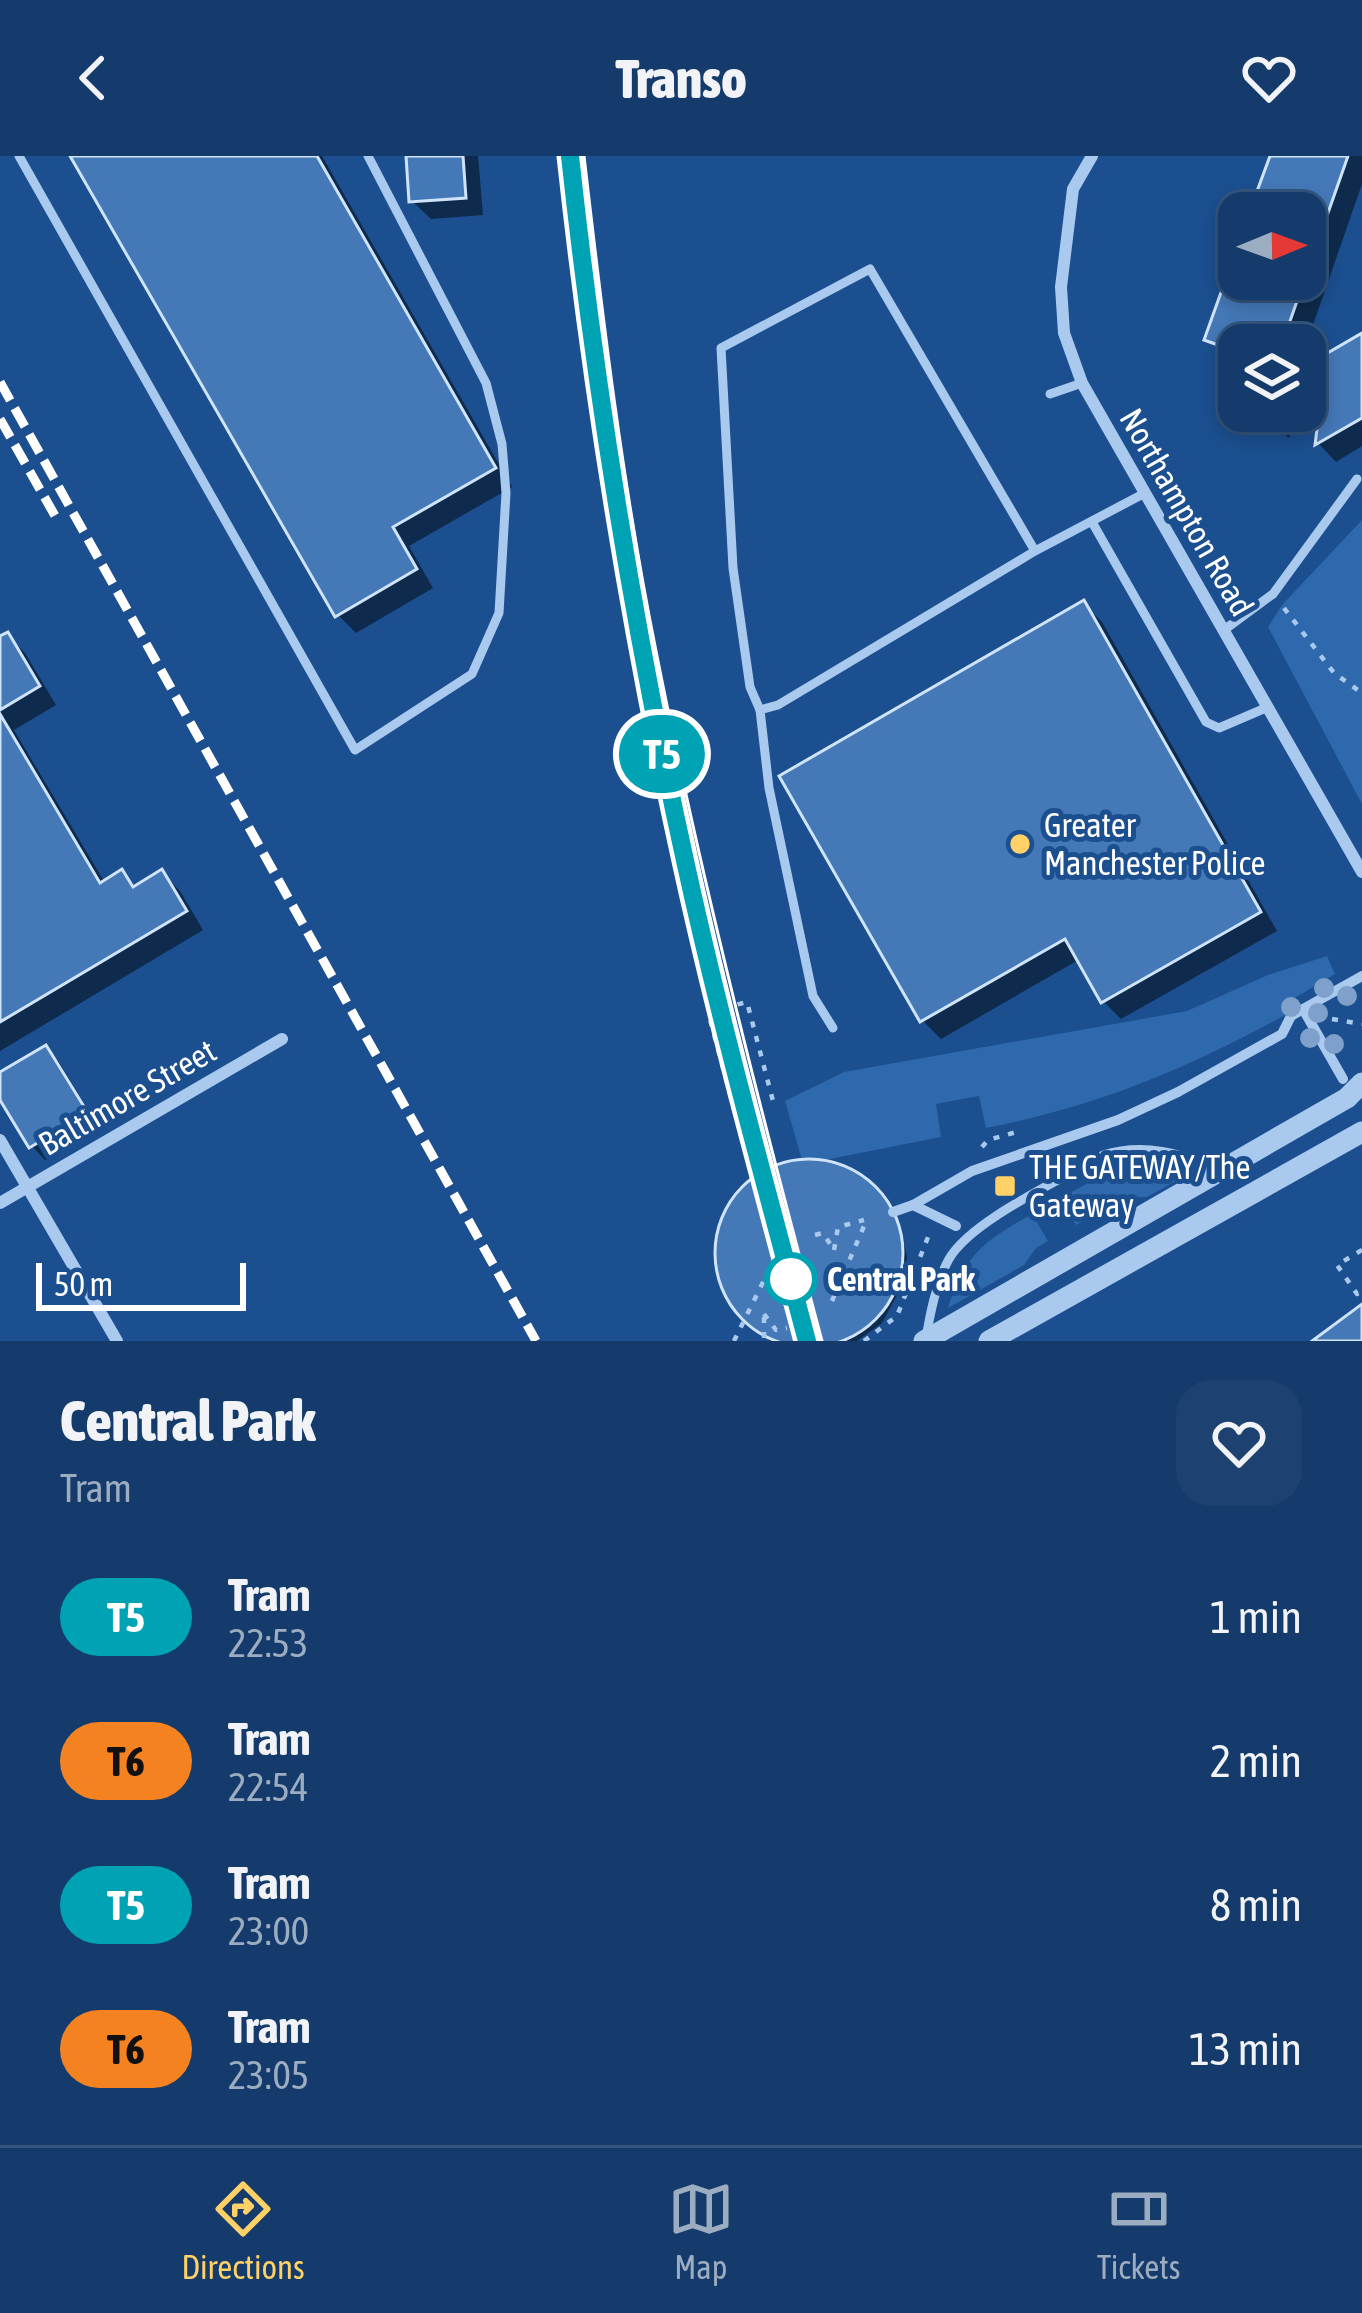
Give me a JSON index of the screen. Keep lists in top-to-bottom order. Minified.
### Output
{"streets":{"street":["Northampton Road","Baltimore Street"]},"places":{"other":["Greater Manchester Police","Central Park"],"transit":["THE GATEWAY/The Gateway"]},"lines":["tram line T5"],"scale_bar":"50 m","north":"right","page":{"header":"Transo","on_map":"T5","scale":"50 m","heading":["Central Park","Tram"],"list":[{"mark":"T5","name":"Tram","note":"22:53","value":"1 min"},{"mark":"T6","name":"Tram","note":"22:54","value":"2 min"},{"mark":"T5","name":"Tram","note":"23:00","value":"8 min"},{"mark":"T6","name":"Tram","note":"23:05","value":"13 min"}],"tabs":["Directions","Map","Tickets"]}}
